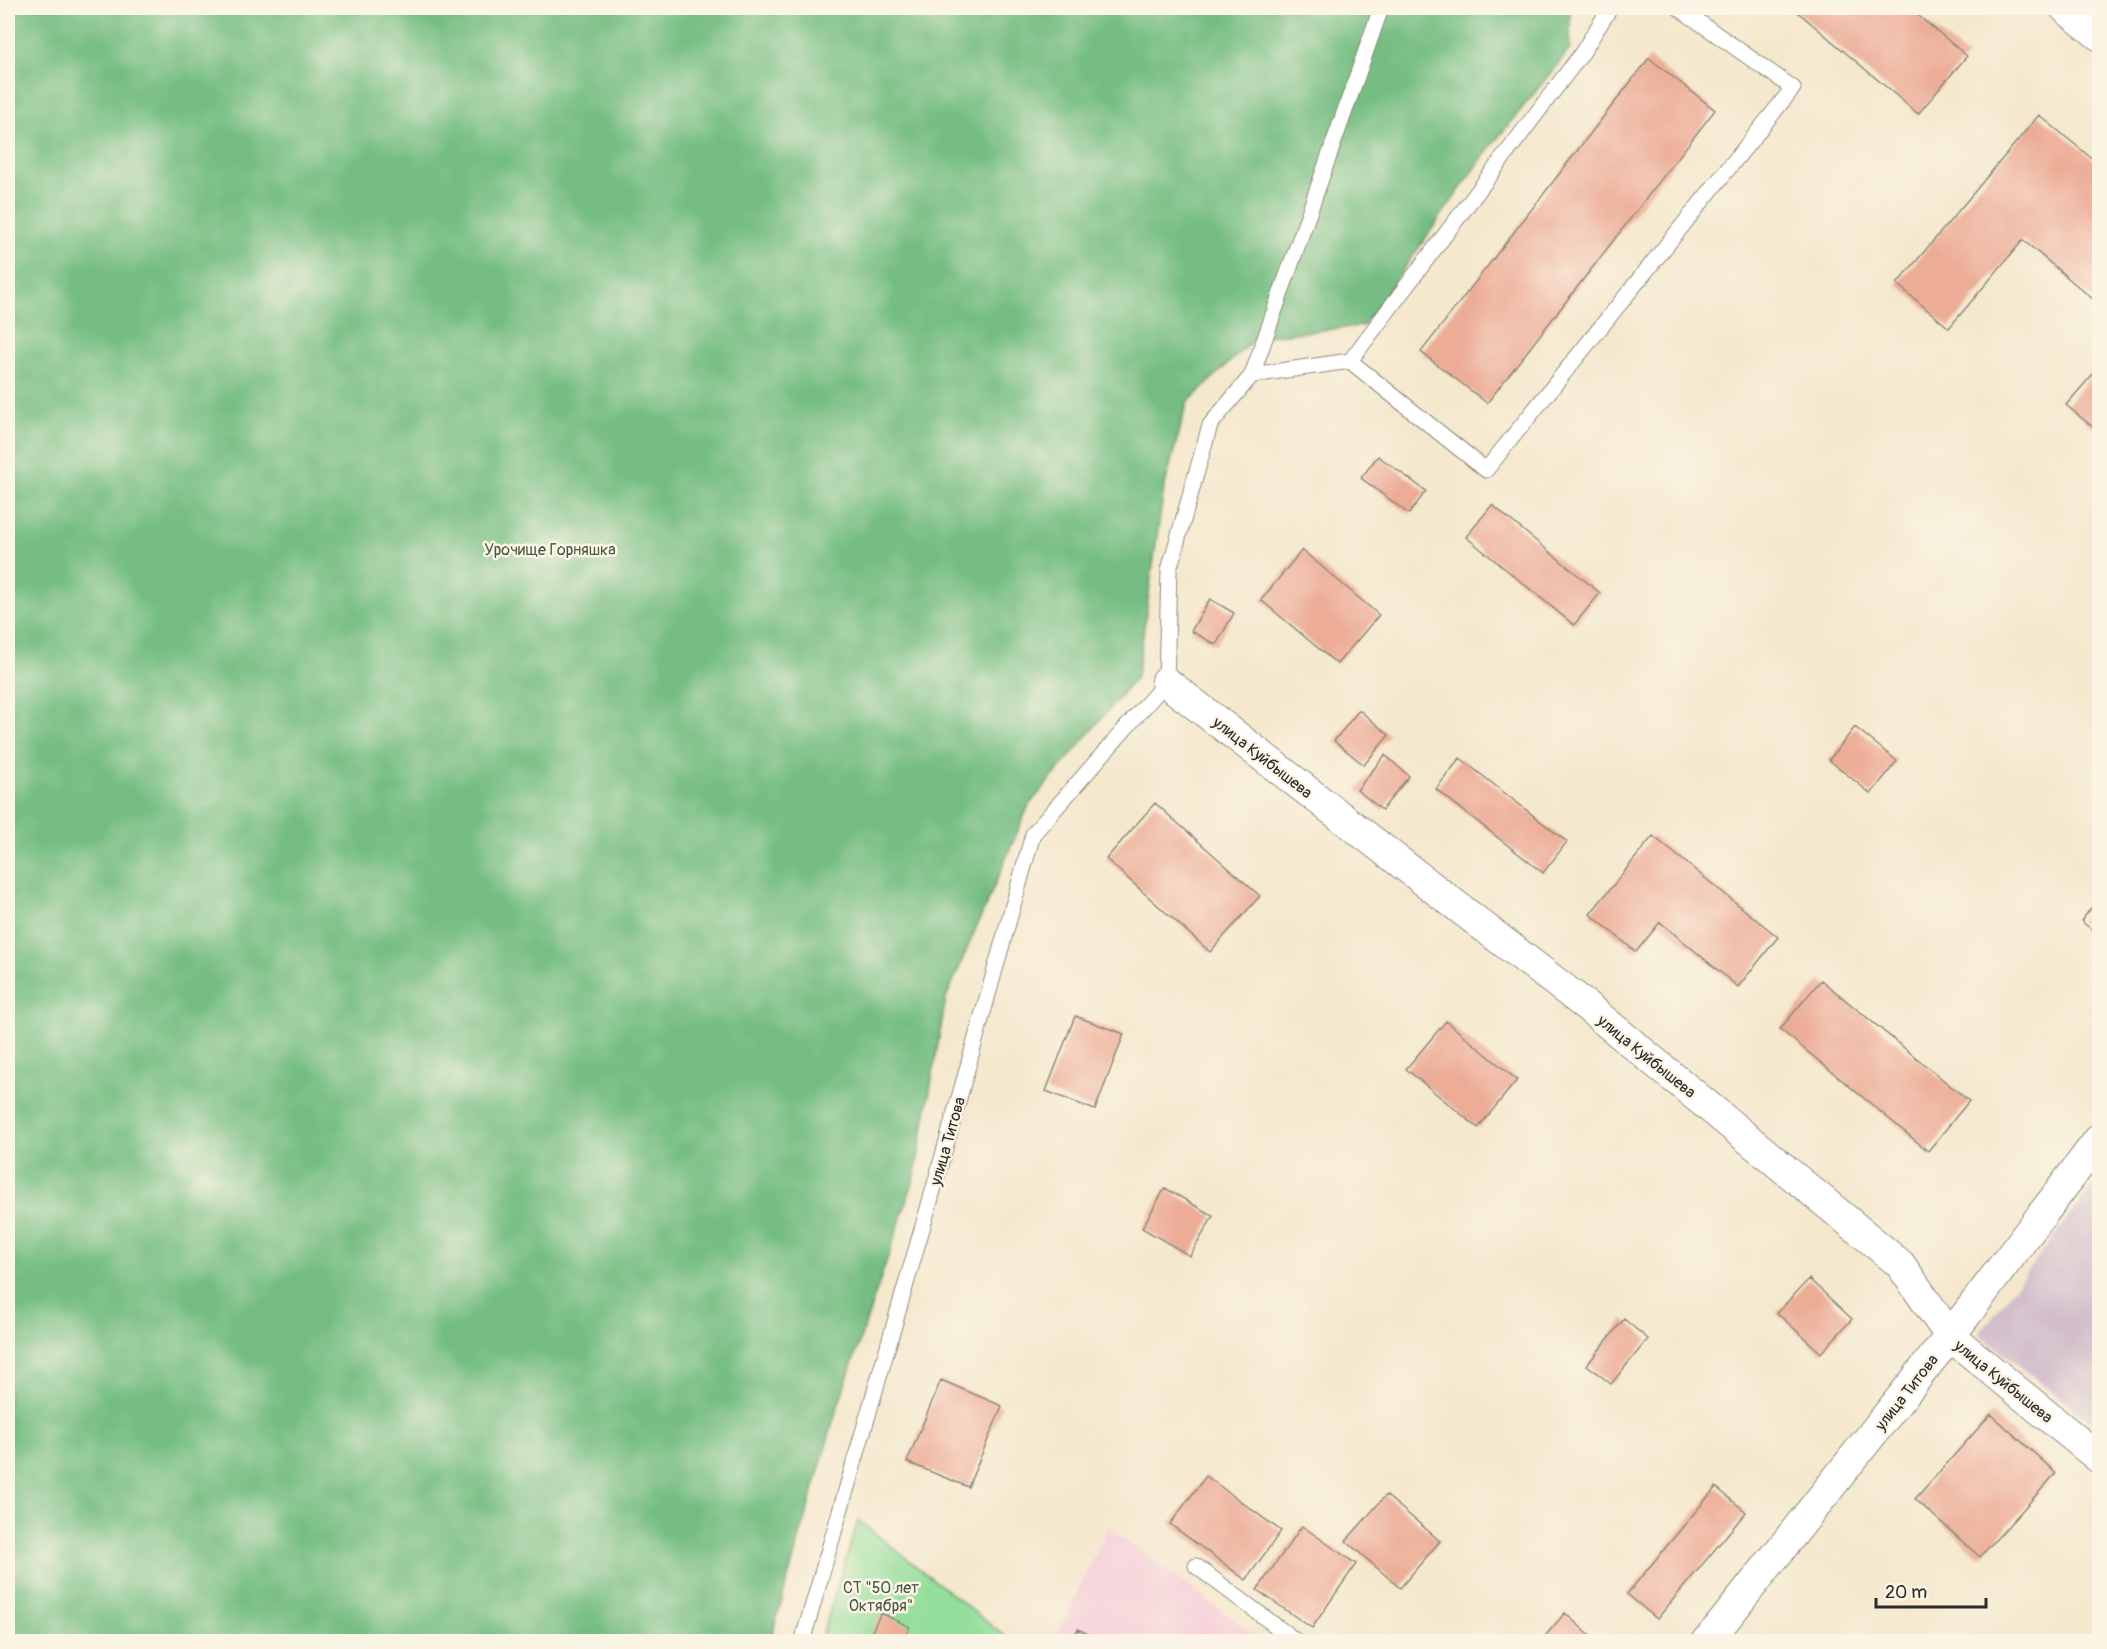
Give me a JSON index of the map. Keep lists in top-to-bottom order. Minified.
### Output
{"streets":{"street":["улица Куйбышева","улица Титова"]},"crossings":[["улица Куйбышева","улица Титова"]],"parks":["Урочище Горняшка","СТ \"50 лет Октября\""],"scale_bar":"20 m"}
